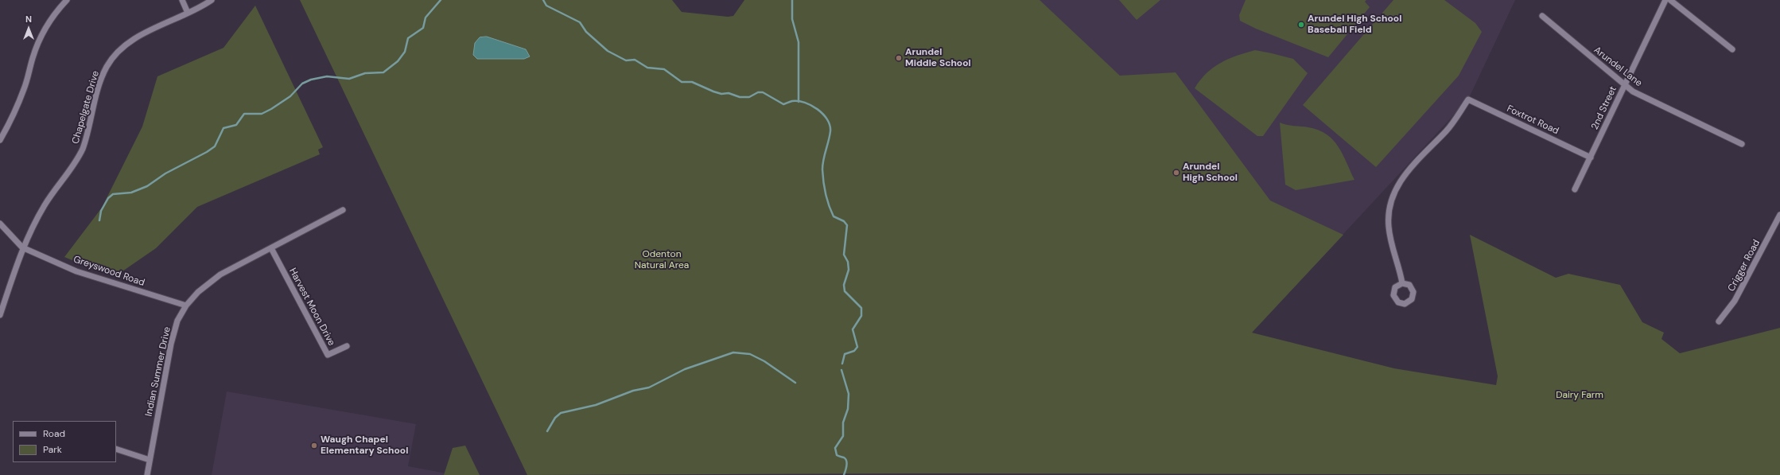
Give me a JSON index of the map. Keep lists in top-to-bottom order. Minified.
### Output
{"streets":{"street":["Arundel Lane","Chapelgate Drive","2nd Street","Foxtrot Road","Crigger Road","Greyswood Road","Harvest Moon Drive","Indian Summer Drive"]},"crossings":[["Arundel Lane","2nd Street"],["Chapelgate Drive","Greyswood Road"],["2nd Street","Foxtrot Road"],["Greyswood Road","Indian Summer Drive"],["Harvest Moon Drive","Indian Summer Drive"]],"parks":["Odenton Natural Area","Dairy Farm"],"places":["Arundel High School Baseball Field","Arundel Middle School","Arundel High School","Waugh Chapel Elementary School"],"legend":["Road","Park"],"north":"top"}
